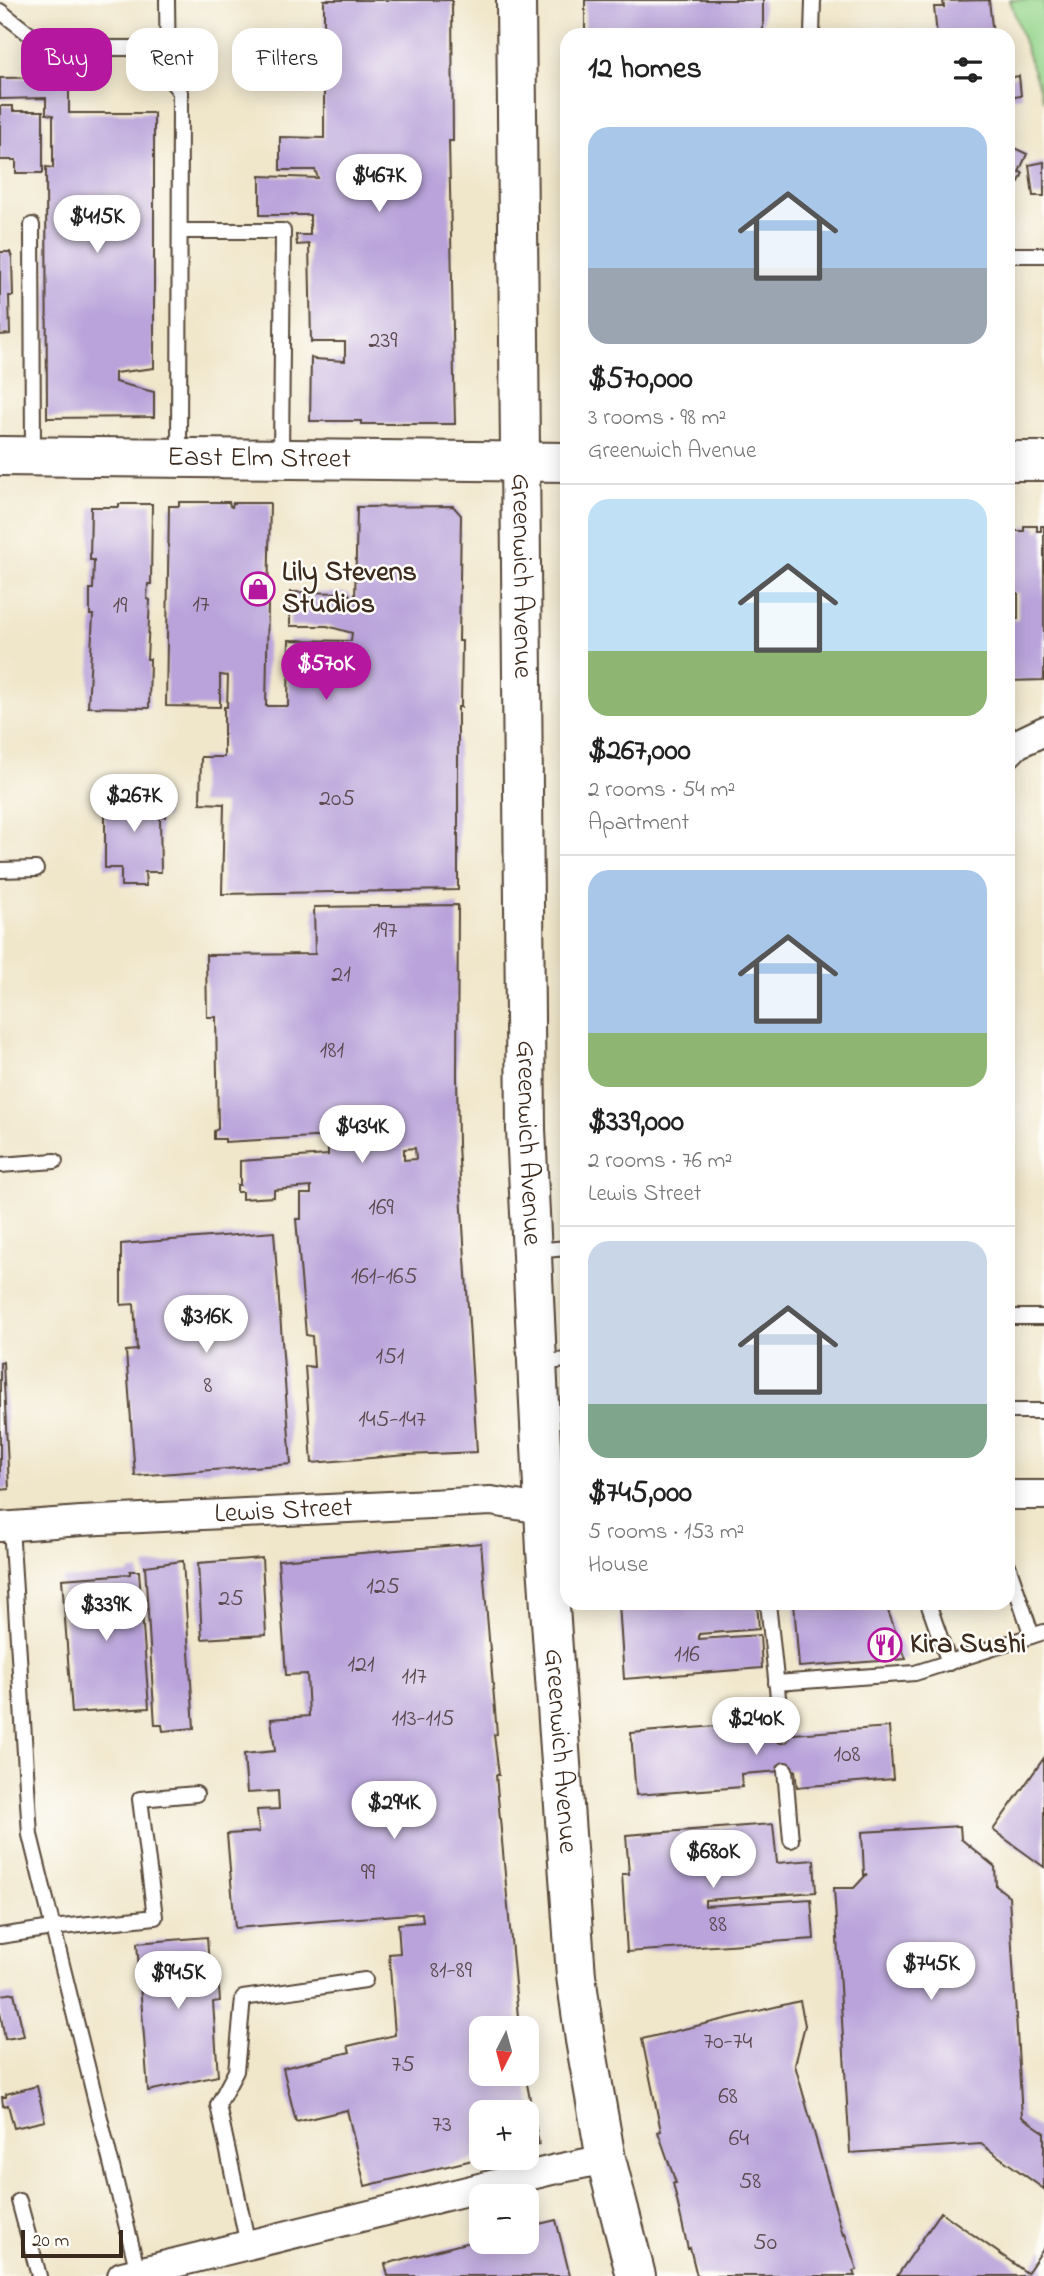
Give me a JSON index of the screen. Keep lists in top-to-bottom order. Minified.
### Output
{"streets":{"main road":["East Elm Street","Greenwich Avenue"],"street":["Lewis Street"]},"crossings":[["East Elm Street","Greenwich Avenue"],["Greenwich Avenue","Lewis Street"]],"places":{"shop":["Lily Stevens Studios"],"restaurant":["Kira Sushi"]},"house_numbers":["239","17","19","205","197","21","181","169","161-165","151","8","145-147","125","25","116","121","117","113-115","108","99","88","81-89","70-74","75","68","73","64","58","50"],"scale_bar":"20 m","north":"bottom","page":{"chip":["Buy","Rent","Filters"],"heading":"12 homes","list":[{"name":"$570,000","note":"3 rooms · 98 m² · Greenwich Avenue"},{"name":"$267,000","note":"2 rooms · 54 m² · Apartment"},{"name":"$339,000","note":"2 rooms · 76 m² · Lewis Street"},{"name":"$745,000","note":"5 rooms · 153 m² · House"}],"price":["$467K","$415K","$570K","$267K","$434K","$316K","$339K","$240K","$294K","$680K","$745K","$945K"],"map_buttons":["+","−"],"scale":"20 m"}}
